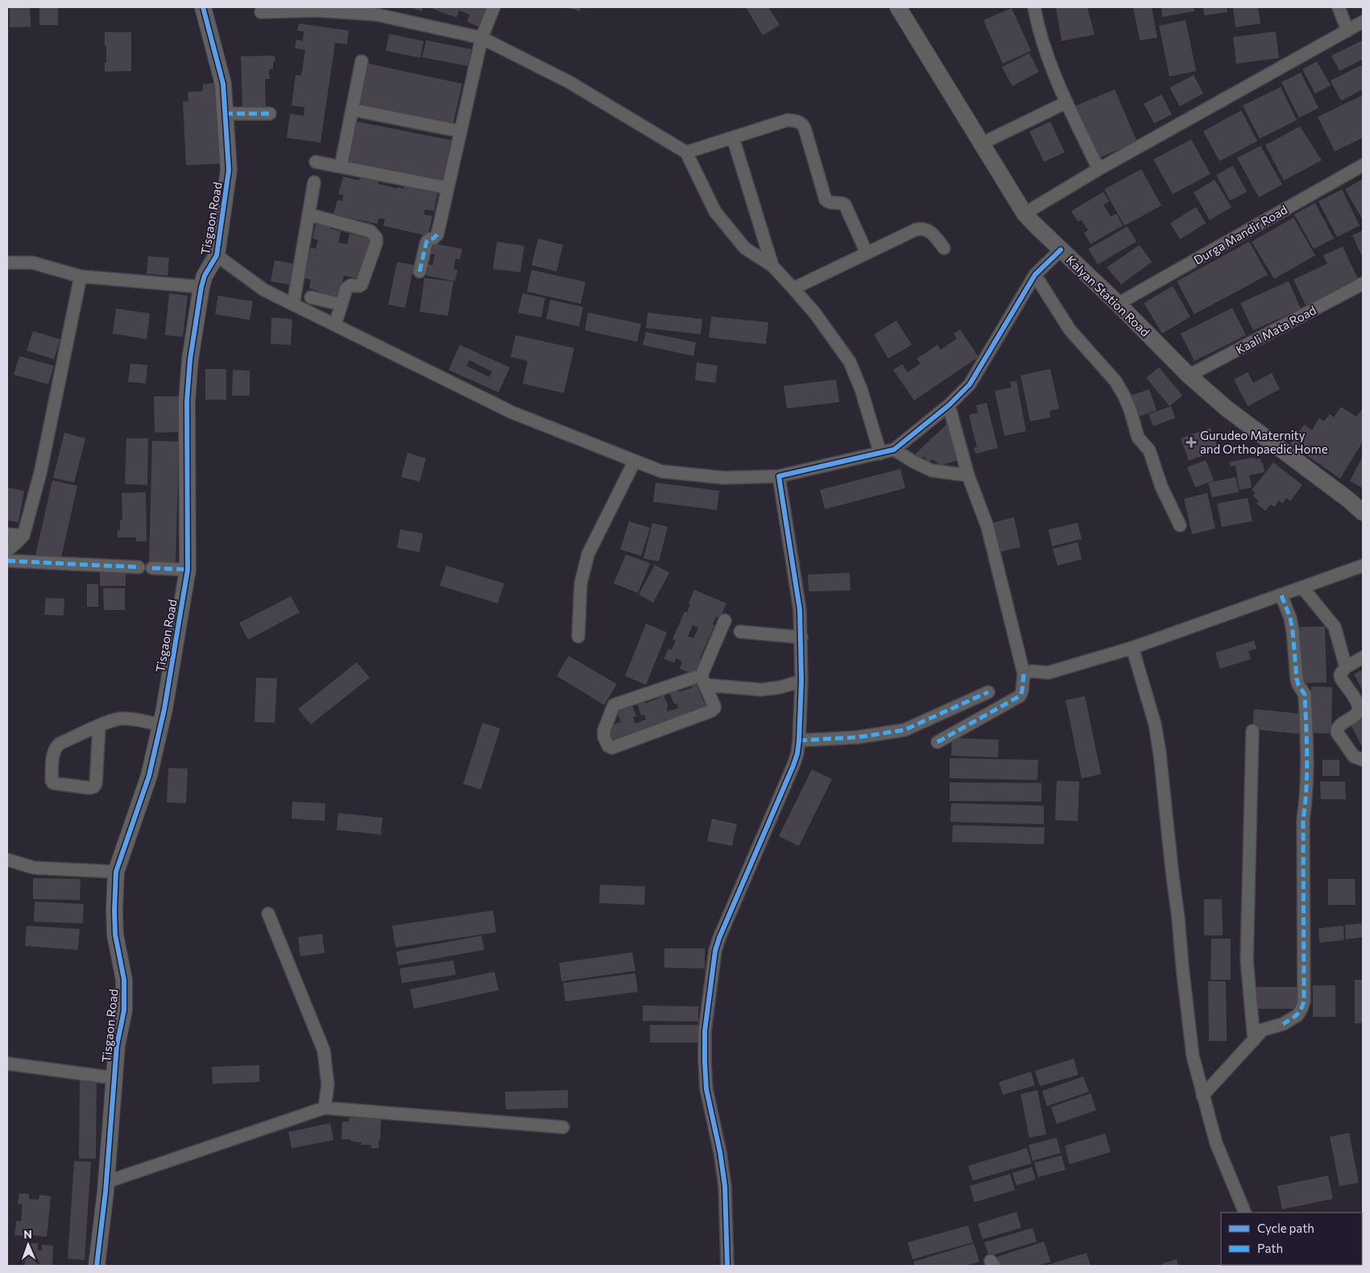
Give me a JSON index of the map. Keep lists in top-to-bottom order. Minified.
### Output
{"streets":{"street":["Tisgaon Road","Durga Mandir Road","Kalyan Station Road","Kaali Mata Road"]},"crossings":[["Durga Mandir Road","Kalyan Station Road"],["Kalyan Station Road","Kaali Mata Road"]],"places":{"health":["Gurudeo Maternity and Orthopaedic Home"]},"legend":["Cycle path","Path"],"north":"top"}
